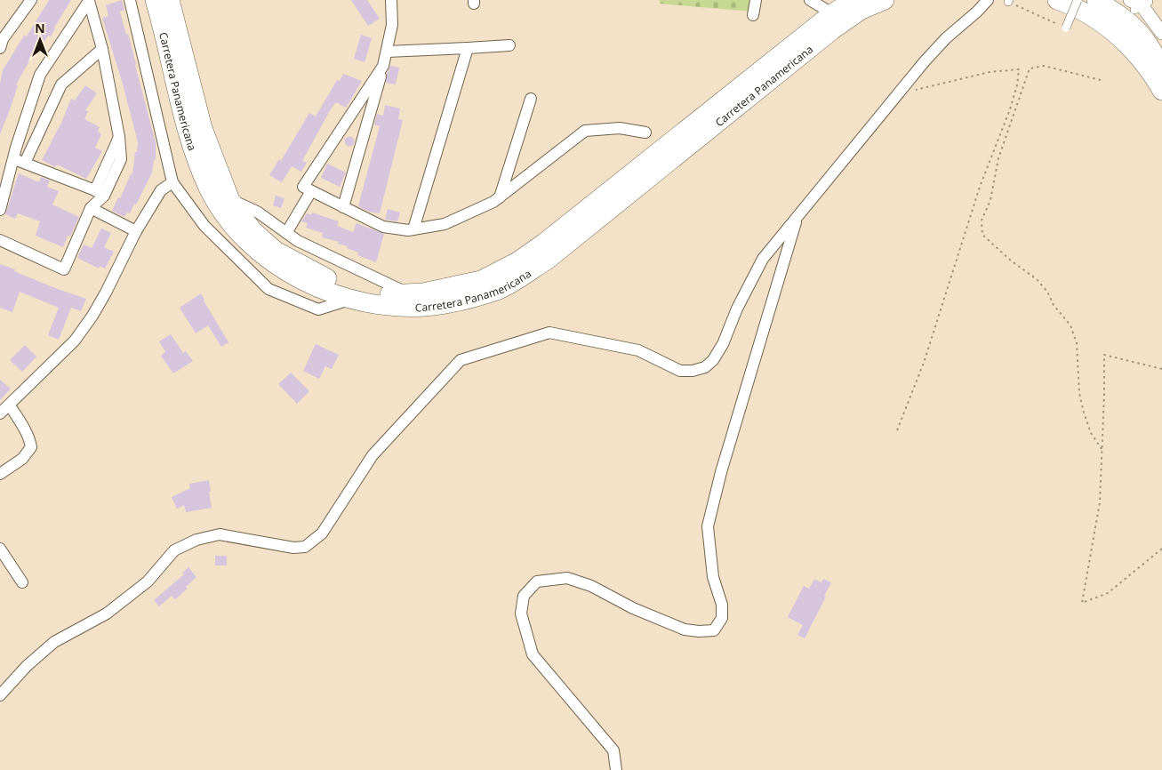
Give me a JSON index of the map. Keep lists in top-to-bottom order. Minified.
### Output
{"streets":{"highway":["Carretera Panamericana"]},"north":"top"}
